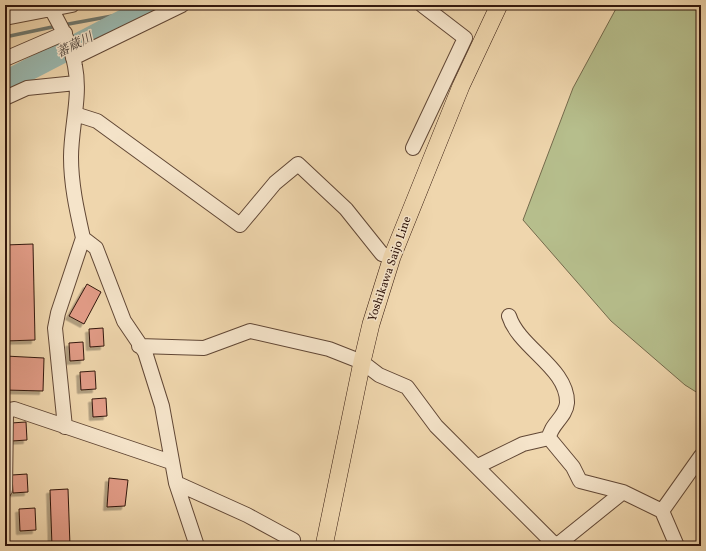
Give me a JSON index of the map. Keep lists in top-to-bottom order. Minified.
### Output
{"streets":{"main road":["Yoshikawa Saijo Line"]},"water":["蕃蔵川"]}
